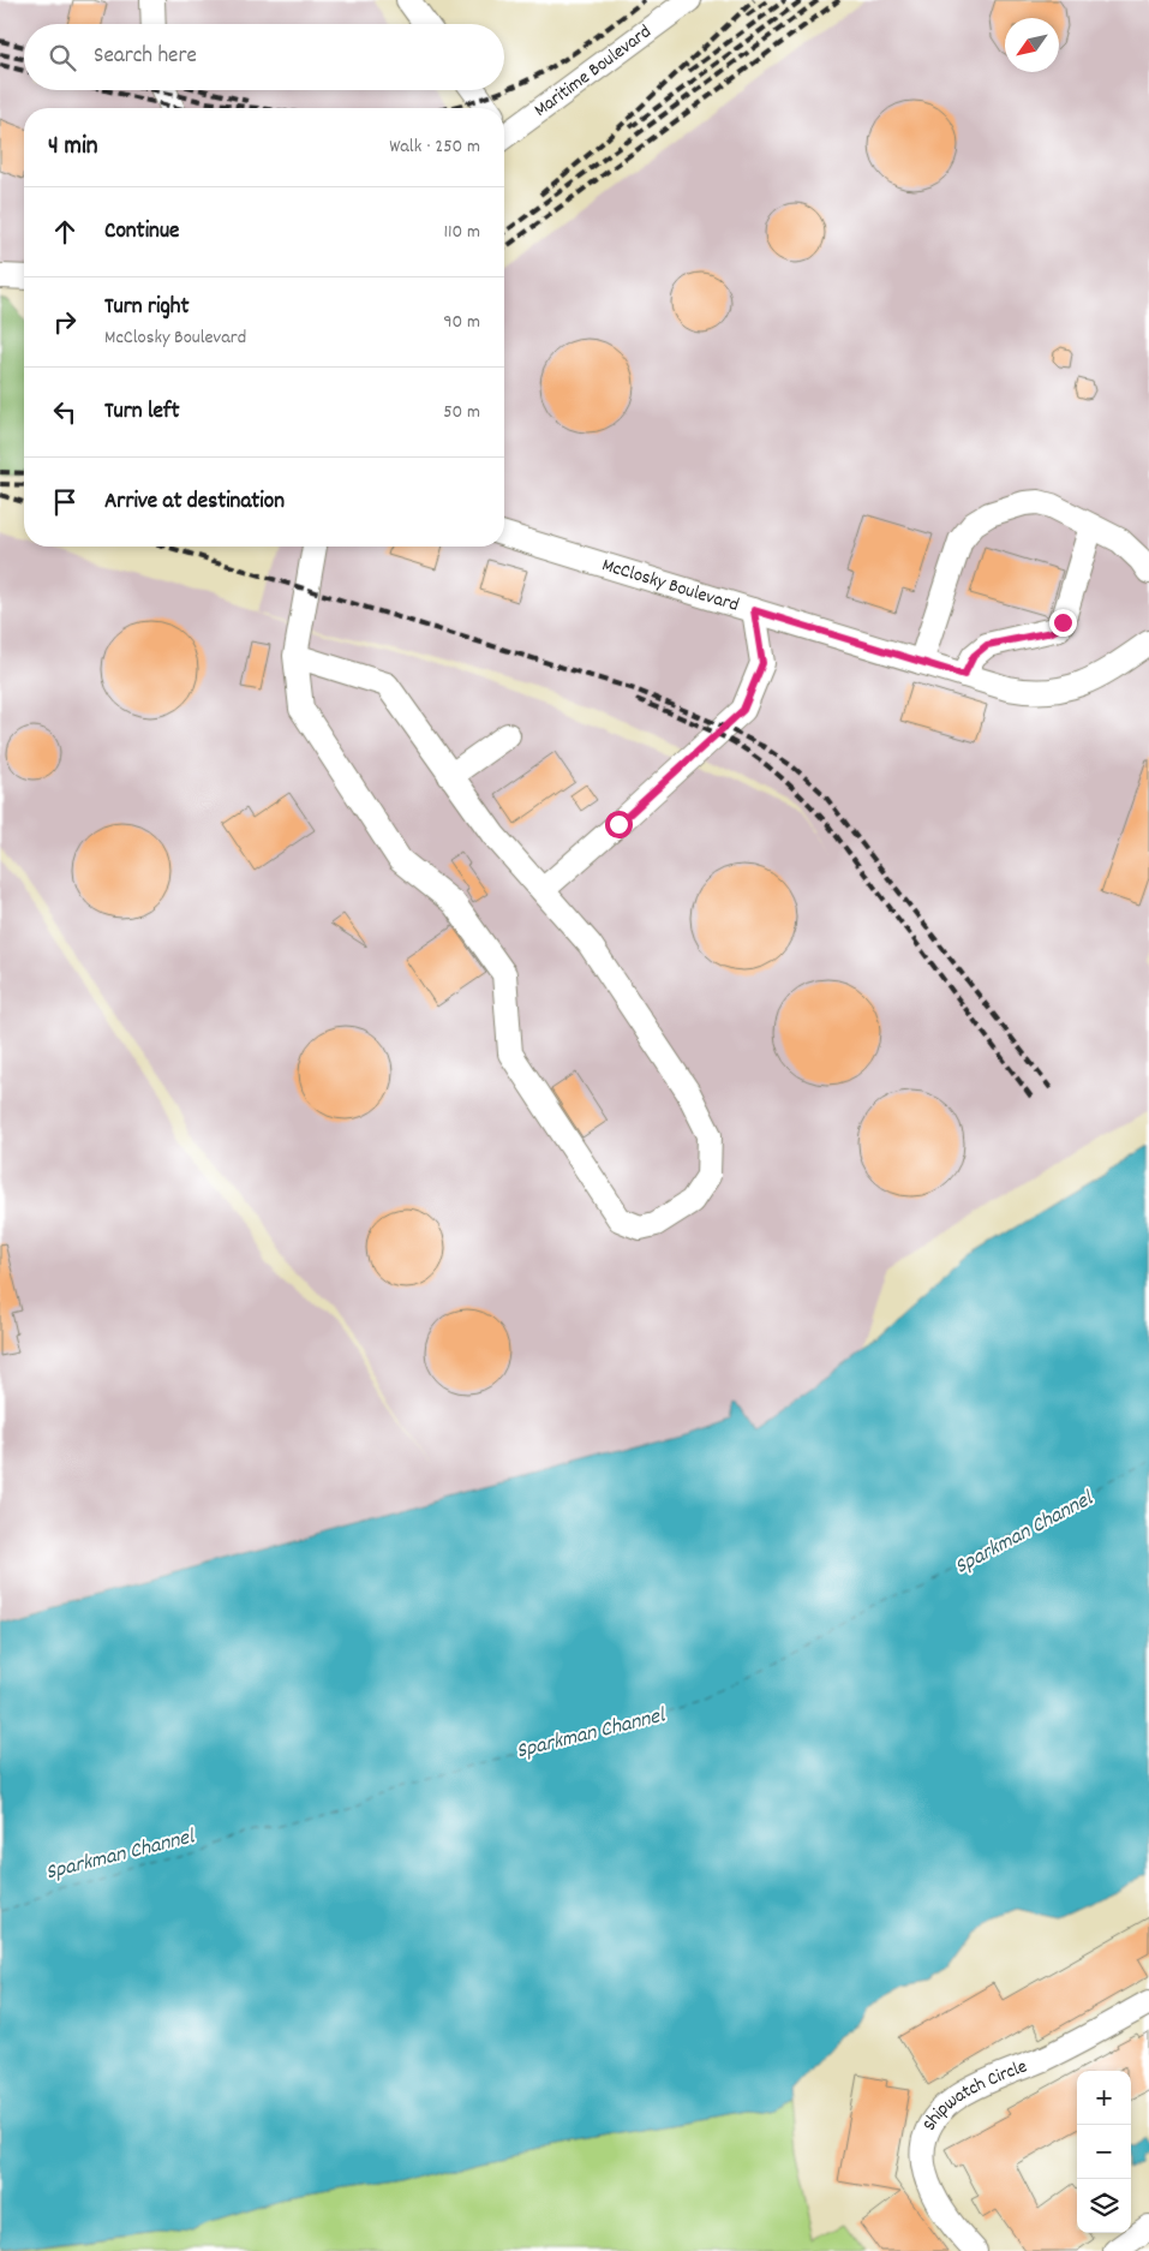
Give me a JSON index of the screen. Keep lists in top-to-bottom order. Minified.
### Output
{"streets":{"street":["Maritime Boulevard","McClosky Boulevard","Shipwatch Circle"]},"water":["Sparkman Channel"],"north":"bottom left","page":{"search":"Search here","heading":["4 min","Walk · 250 m"],"list":[["Continue","110 m"],["Turn right","McClosky Boulevard","90 m"],["Turn left","50 m"],"Arrive at destination"],"map_buttons":["+","−"]}}
